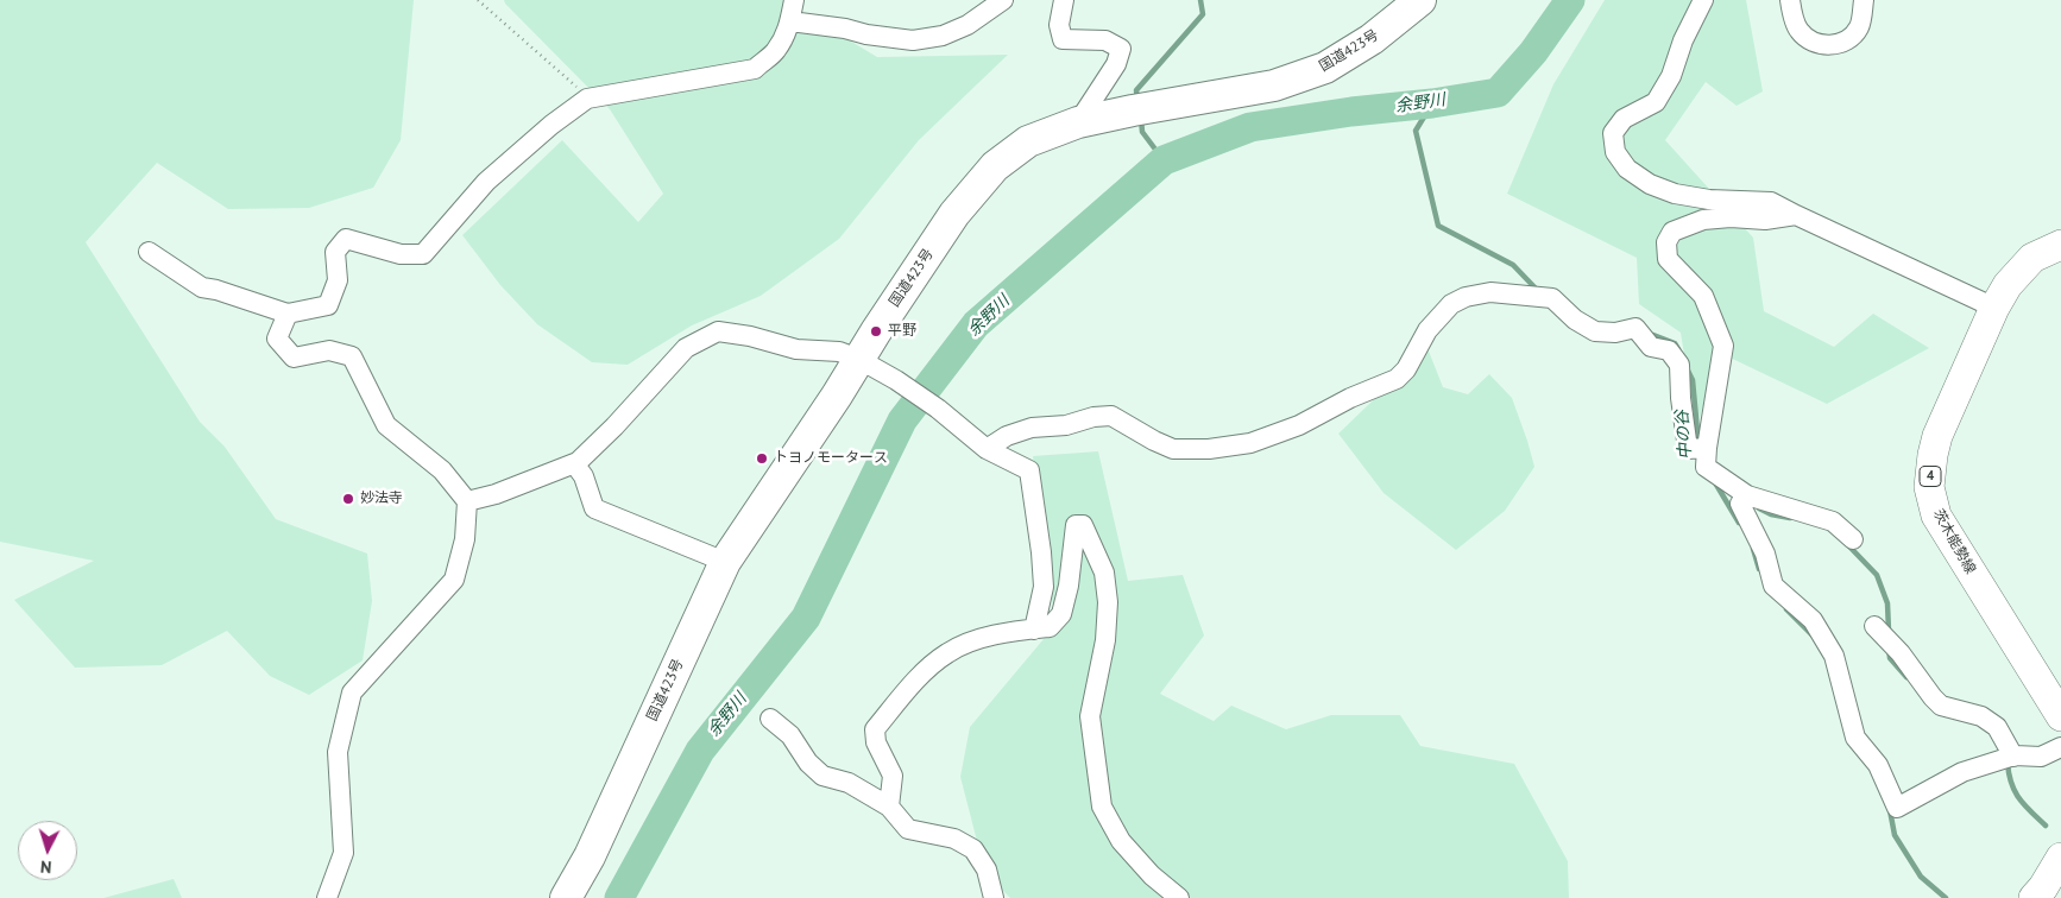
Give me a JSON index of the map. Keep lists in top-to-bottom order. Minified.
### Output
{"streets":{"highway":["国道423号"],"main road":["4","茨木能勢線"]},"water":["余野川","中の谷"],"places":["平野","トヨノモータース","妙法寺"],"north":"bottom"}
